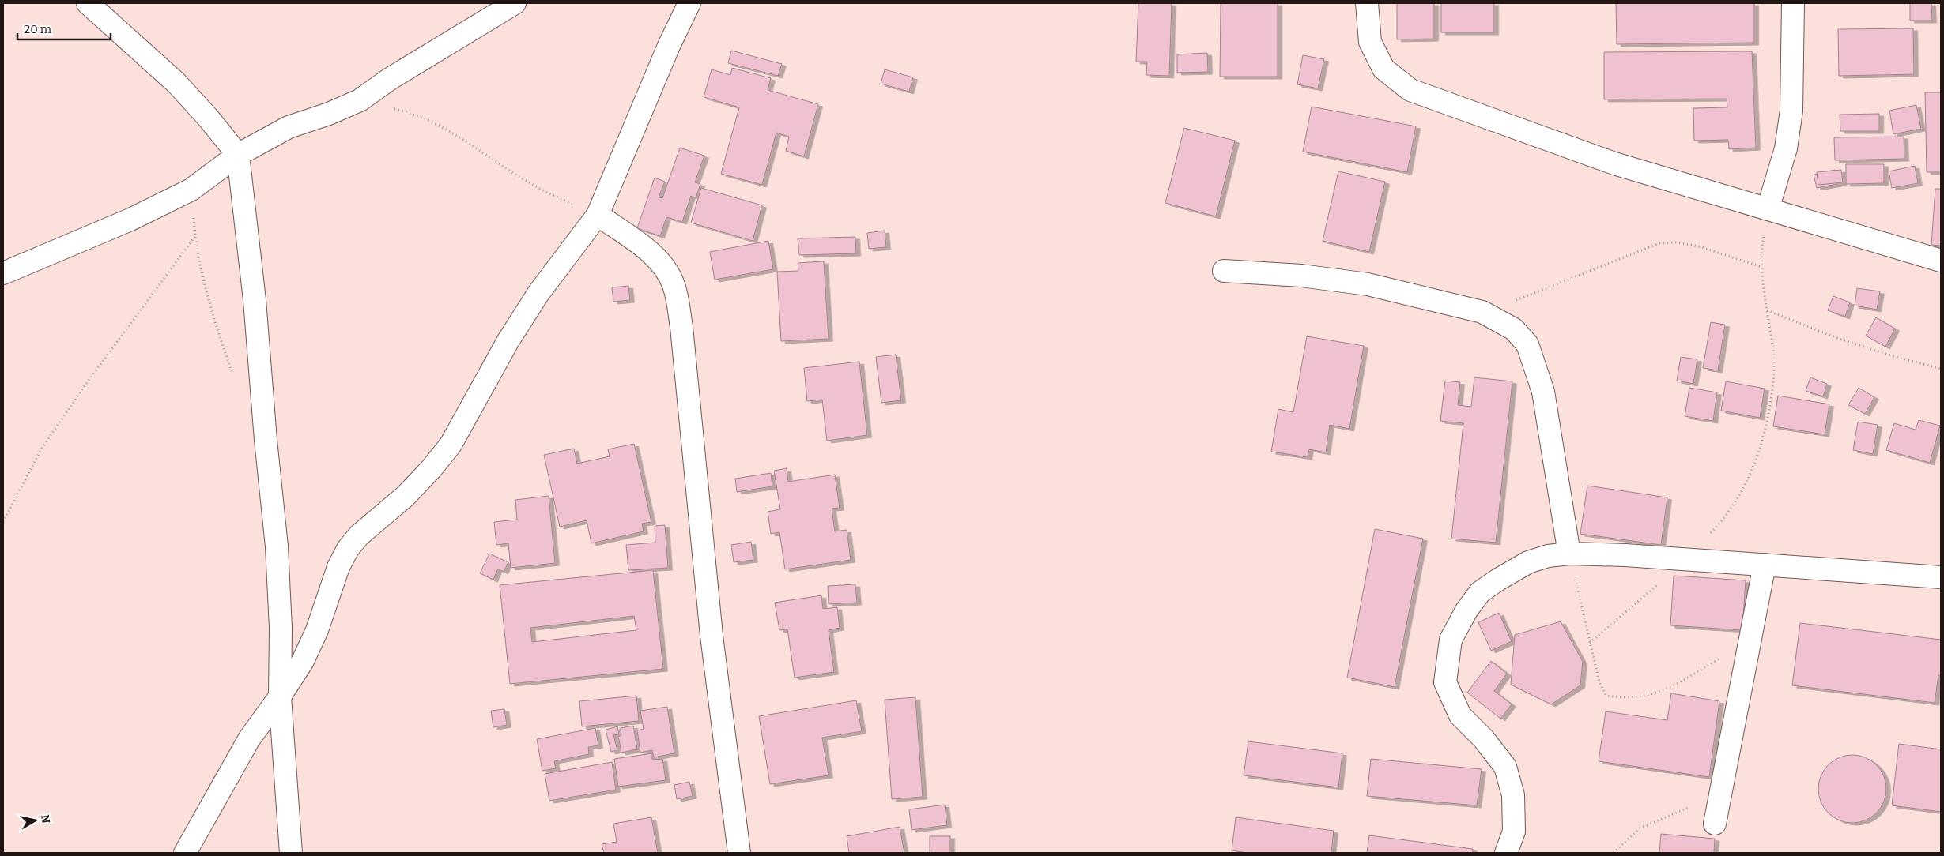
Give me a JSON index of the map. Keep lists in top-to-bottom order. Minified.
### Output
{"scale_bar":"20 m","north":"right"}
